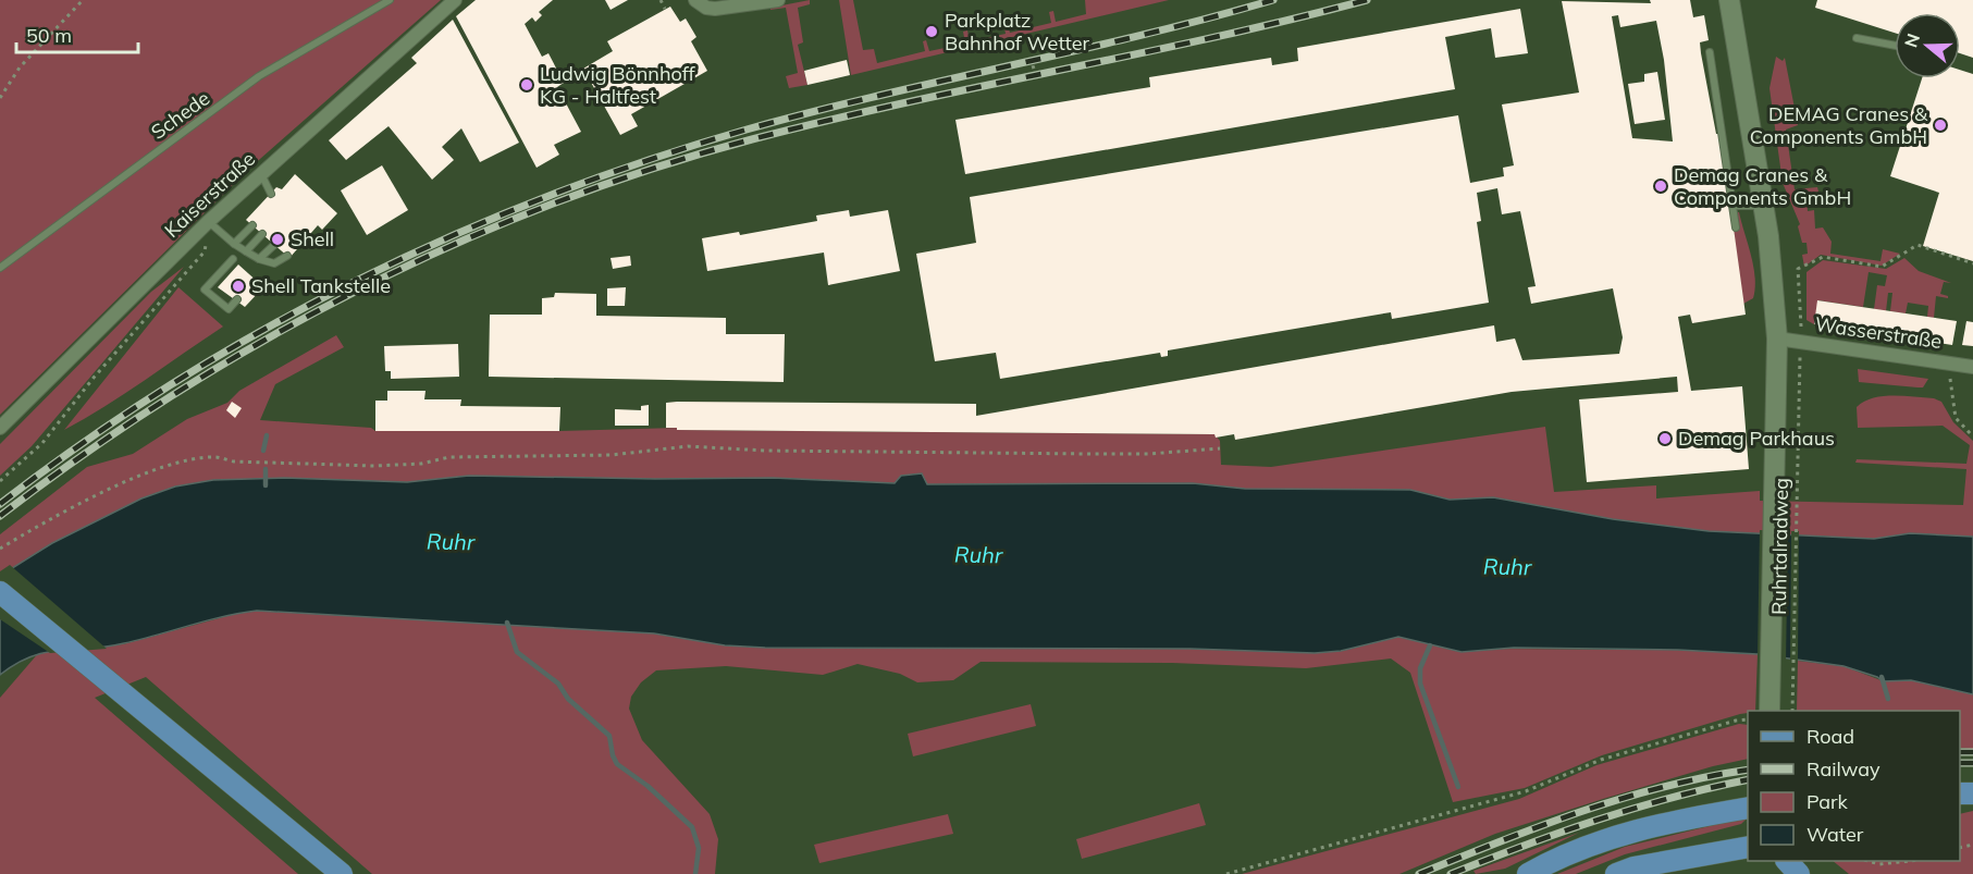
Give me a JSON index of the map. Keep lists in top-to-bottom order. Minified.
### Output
{"streets":{"street":["Kaiserstraße","Wasserstraße"],"lane":["Schede"],"path":["Ruhrtalradweg"]},"crossings":[["Wasserstraße","Ruhrtalradweg"]],"water":["Ruhr"],"places":["Parkplatz Bahnhof Wetter","Ludwig Bönnhoff KG - Haltfest","DEMAG Cranes & Components GmbH","Demag Cranes & Components GmbH","Shell","Shell Tankstelle","Demag Parkhaus"],"legend":["Road","Railway","Park","Water"],"scale_bar":"50 m","north":"left"}
